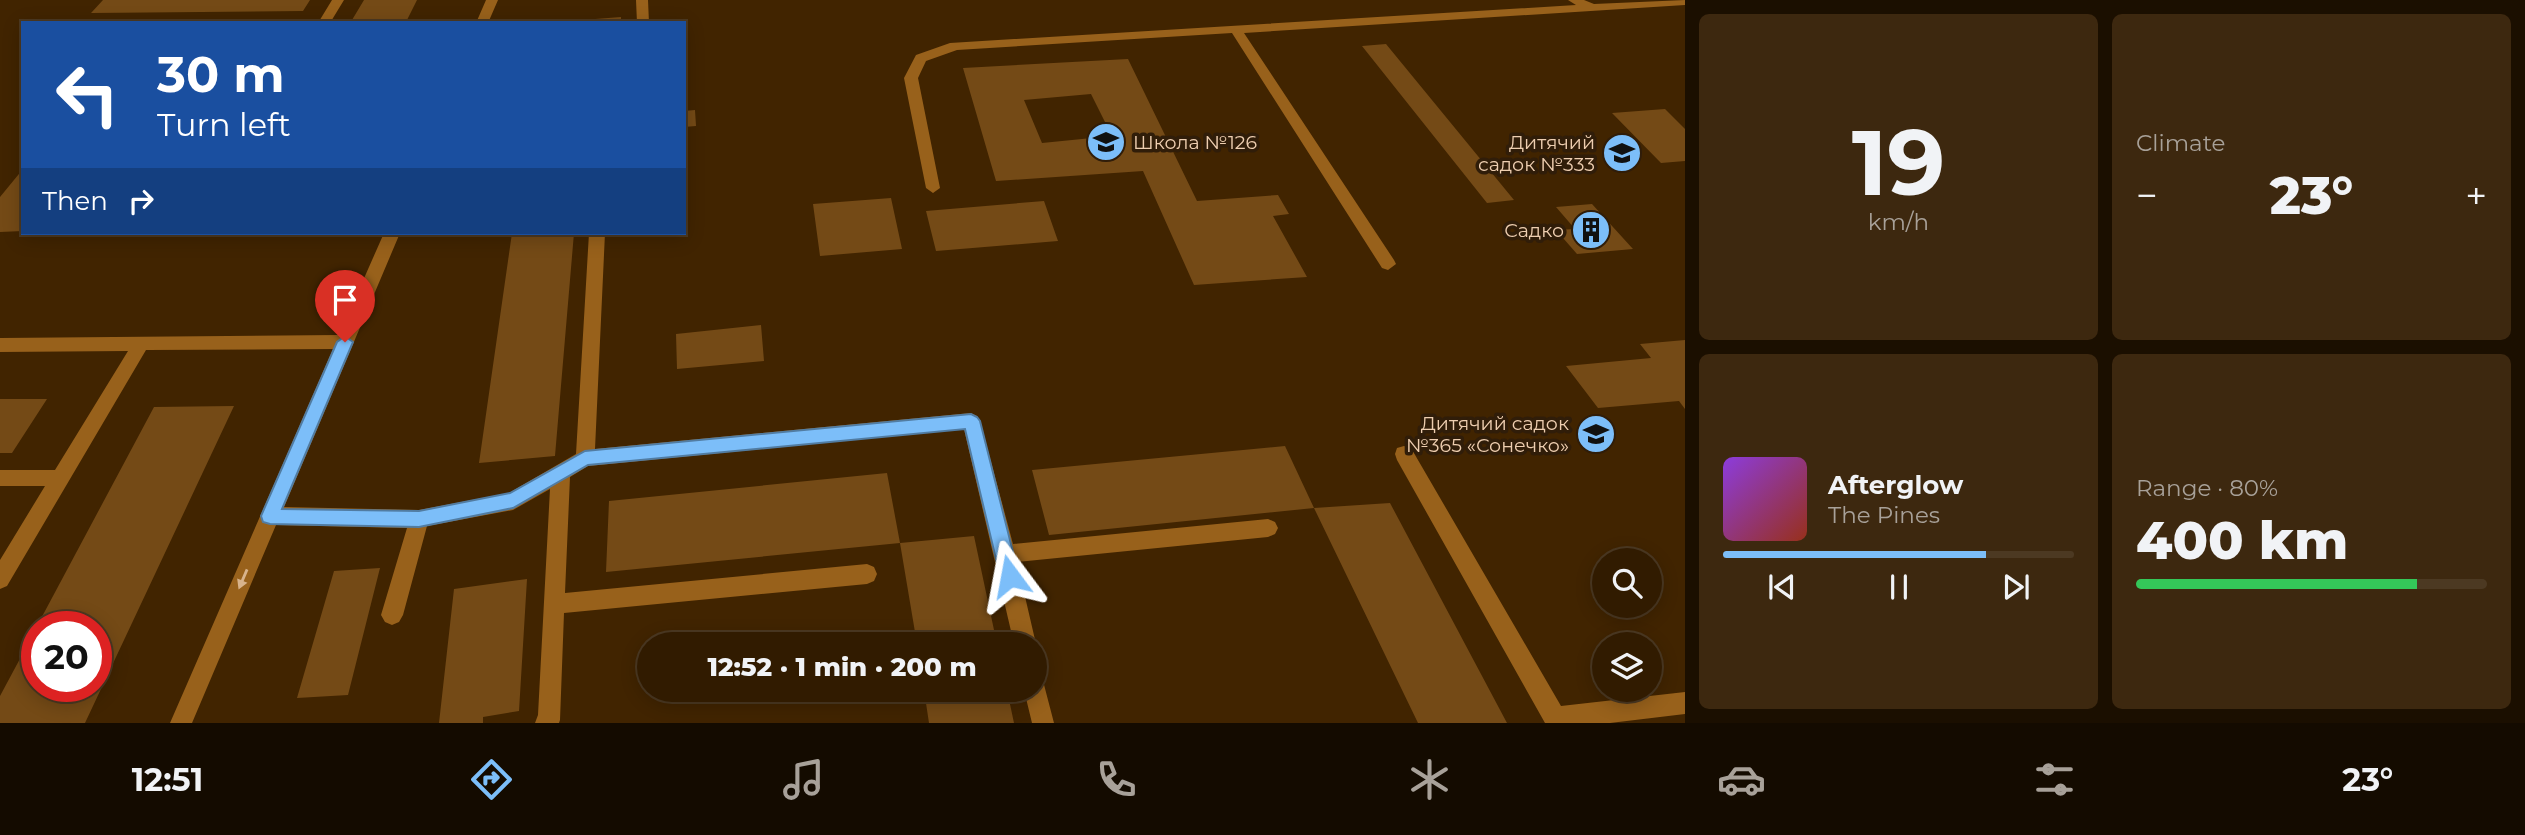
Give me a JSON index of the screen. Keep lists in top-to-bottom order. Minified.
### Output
{"places":{"school or university":["Школа №126","Дитячий садок №333","Дитячий садок №365 «Сонечко»"],"building":["Садко"]},"page":{"tile":[["19","km/h"],"Climate",["Range · 80%","400 km"]],"turn":["30 m","Turn left"],"heat":["−","23°","+"],"then":"Then","song":["Afterglow","The Pines"],"limit":"20","trip":"12:52 · 1 min · 200 m","tabs":["12:51","23°"]}}
